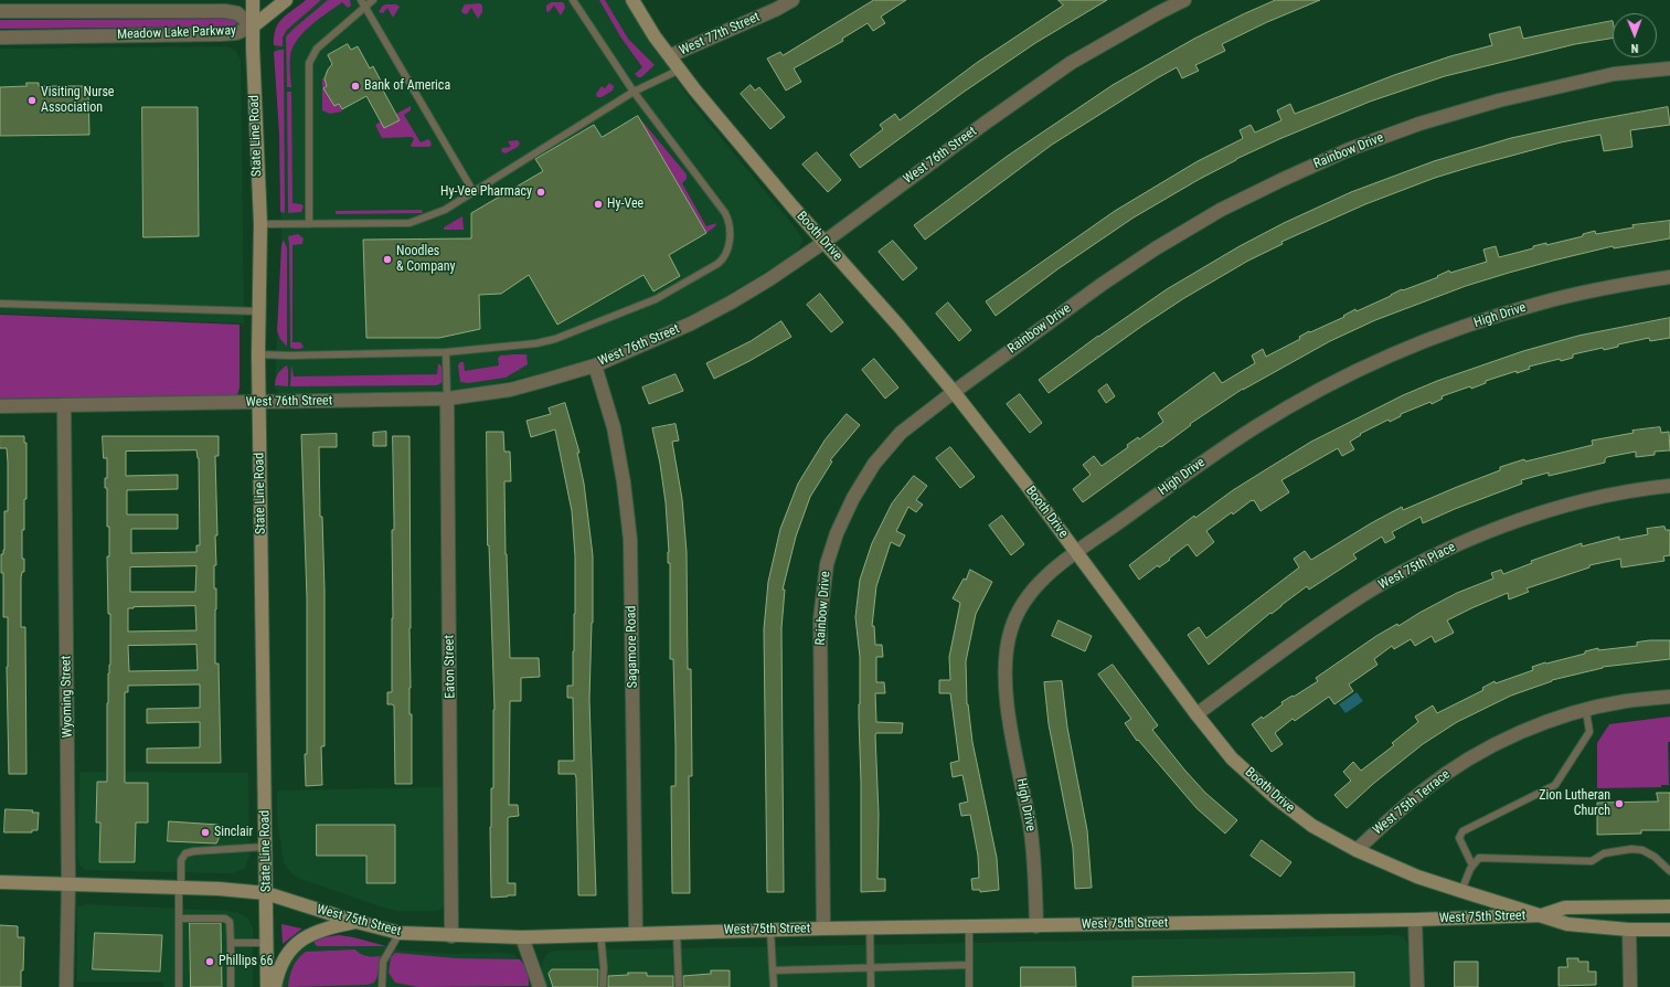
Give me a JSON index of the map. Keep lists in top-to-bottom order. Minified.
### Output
{"streets":{"main road":["State Line Road","Booth Drive","West 75th Street"],"street":["Meadow Lake Parkway","West 77th Street","Rainbow Drive","West 76th Street","High Drive","West 75th Place","Sagamore Road","Eaton Street","Wyoming Street","West 75th Terrace"]},"crossings":[["Meadow Lake Parkway","State Line Road"],["West 77th Street","Booth Drive"],["State Line Road","West 76th Street"],["State Line Road","West 75th Street"],["Rainbow Drive","Booth Drive"],["Rainbow Drive","West 75th Street"],["West 76th Street","Booth Drive"],["West 76th Street","Sagamore Road"],["West 76th Street","Eaton Street"],["West 76th Street","Wyoming Street"],["Booth Drive","High Drive"],["Booth Drive","West 75th Place"],["Booth Drive","West 75th Terrace"],["Booth Drive","West 75th Street"],["High Drive","West 75th Street"],["Sagamore Road","West 75th Street"],["Eaton Street","West 75th Street"],["Wyoming Street","West 75th Street"]],"places":["Bank of America","Visiting Nurse Association","Hy-Vee Pharmacy","Hy-Vee","Noodles & Company","Zion Lutheran Church","Sinclair","Phillips 66"],"north":"bottom"}
